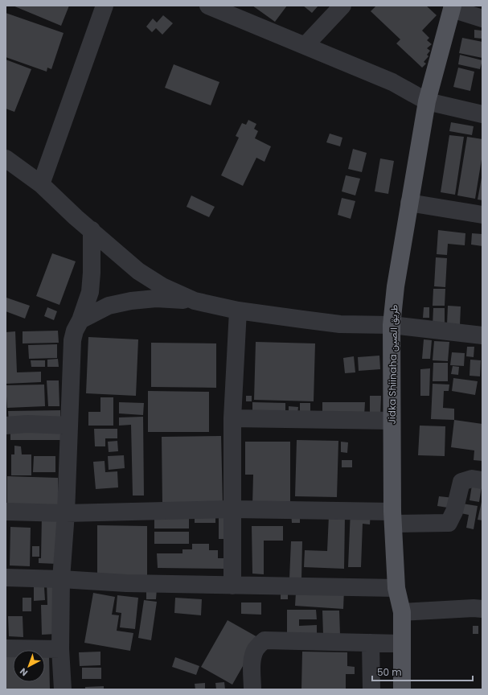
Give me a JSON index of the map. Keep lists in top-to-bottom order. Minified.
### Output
{"streets":{"main road":["Jidka Shiinaha طريق الصين"]},"scale_bar":"50 m","north":"bottom left"}
